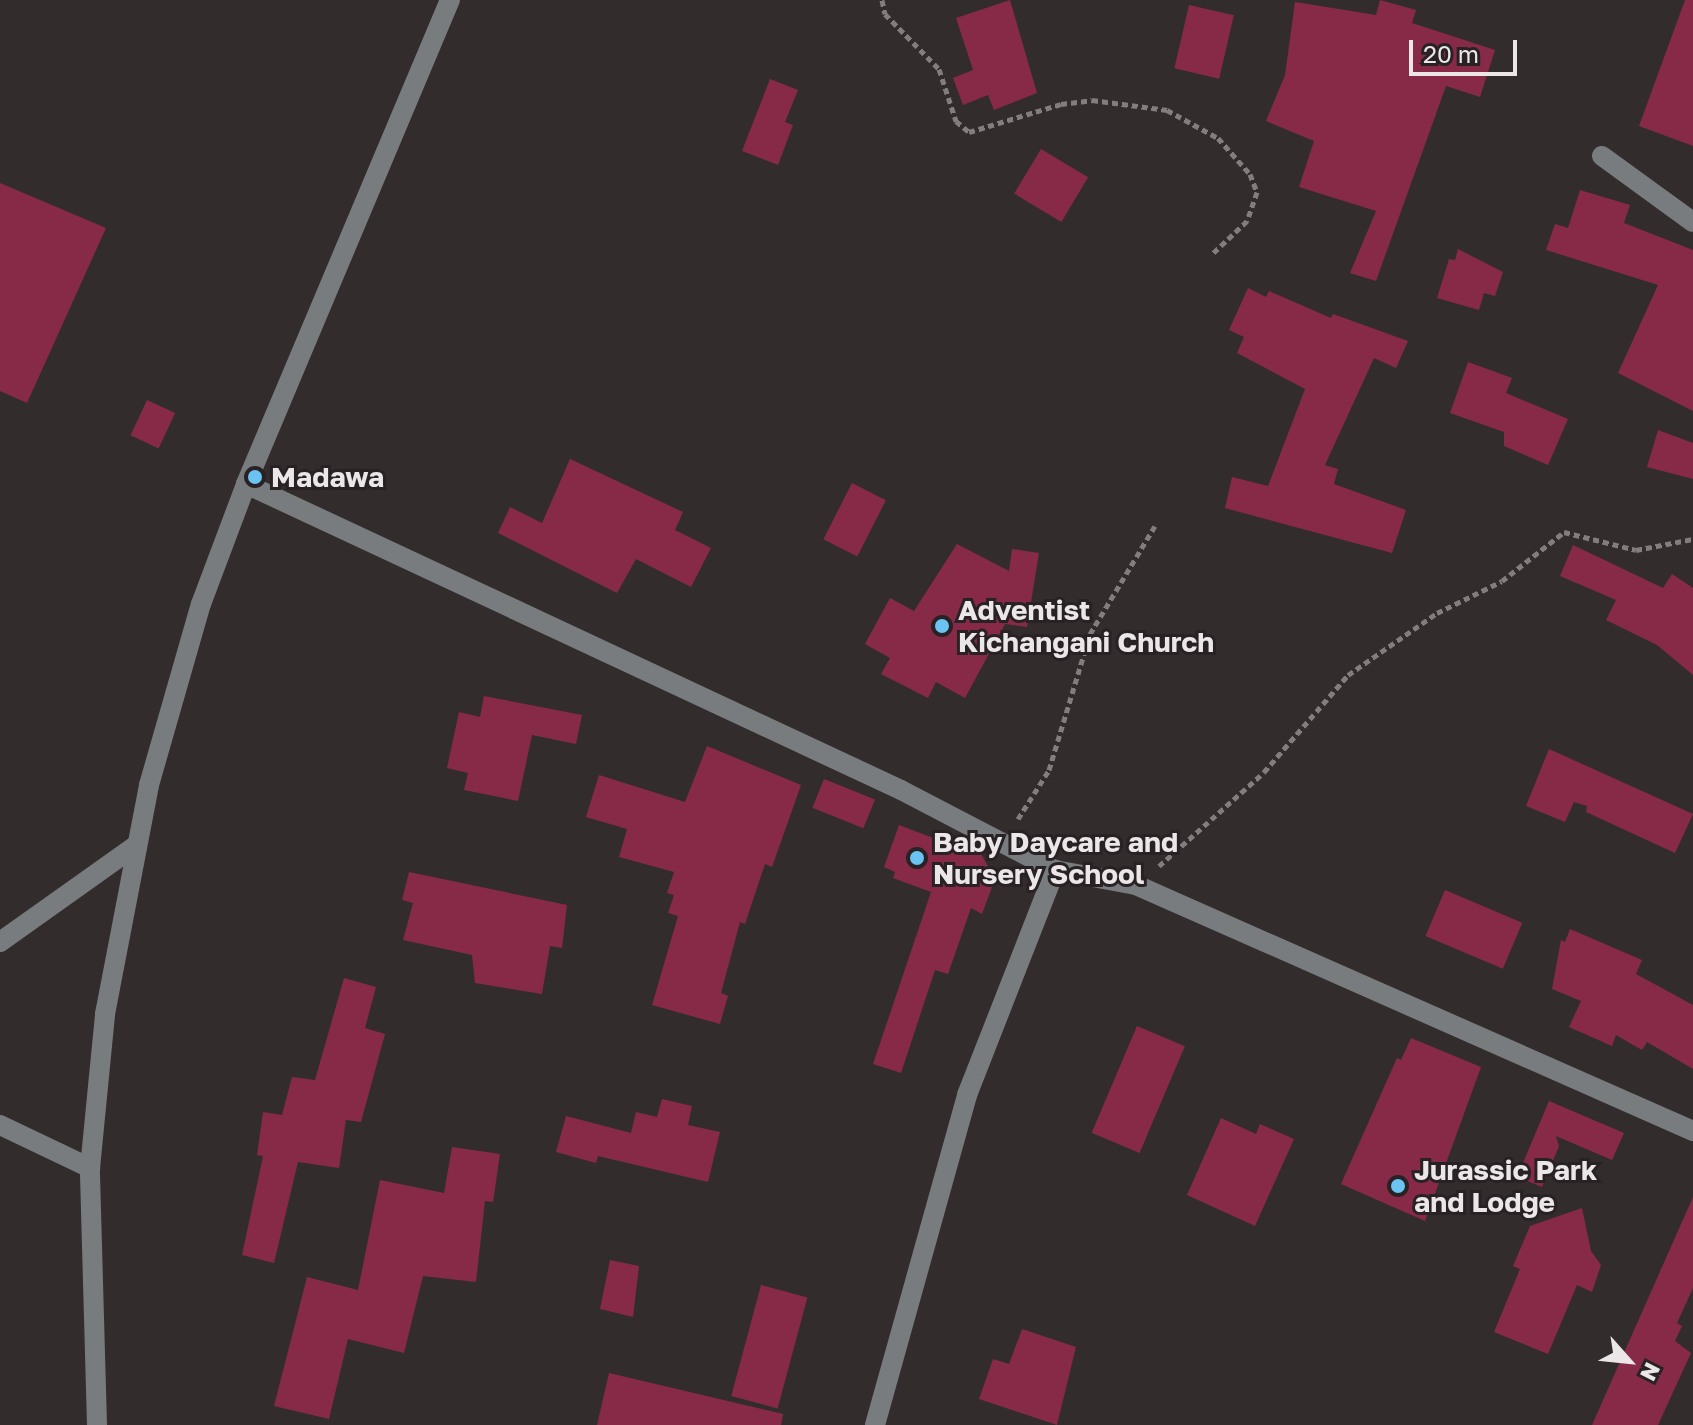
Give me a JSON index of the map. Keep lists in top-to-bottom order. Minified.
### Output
{"places":["Madawa","Adventist Kichangani Church","Baby Daycare and Nursery School","Jurassic Park and Lodge"],"scale_bar":"20 m","north":"bottom right"}
